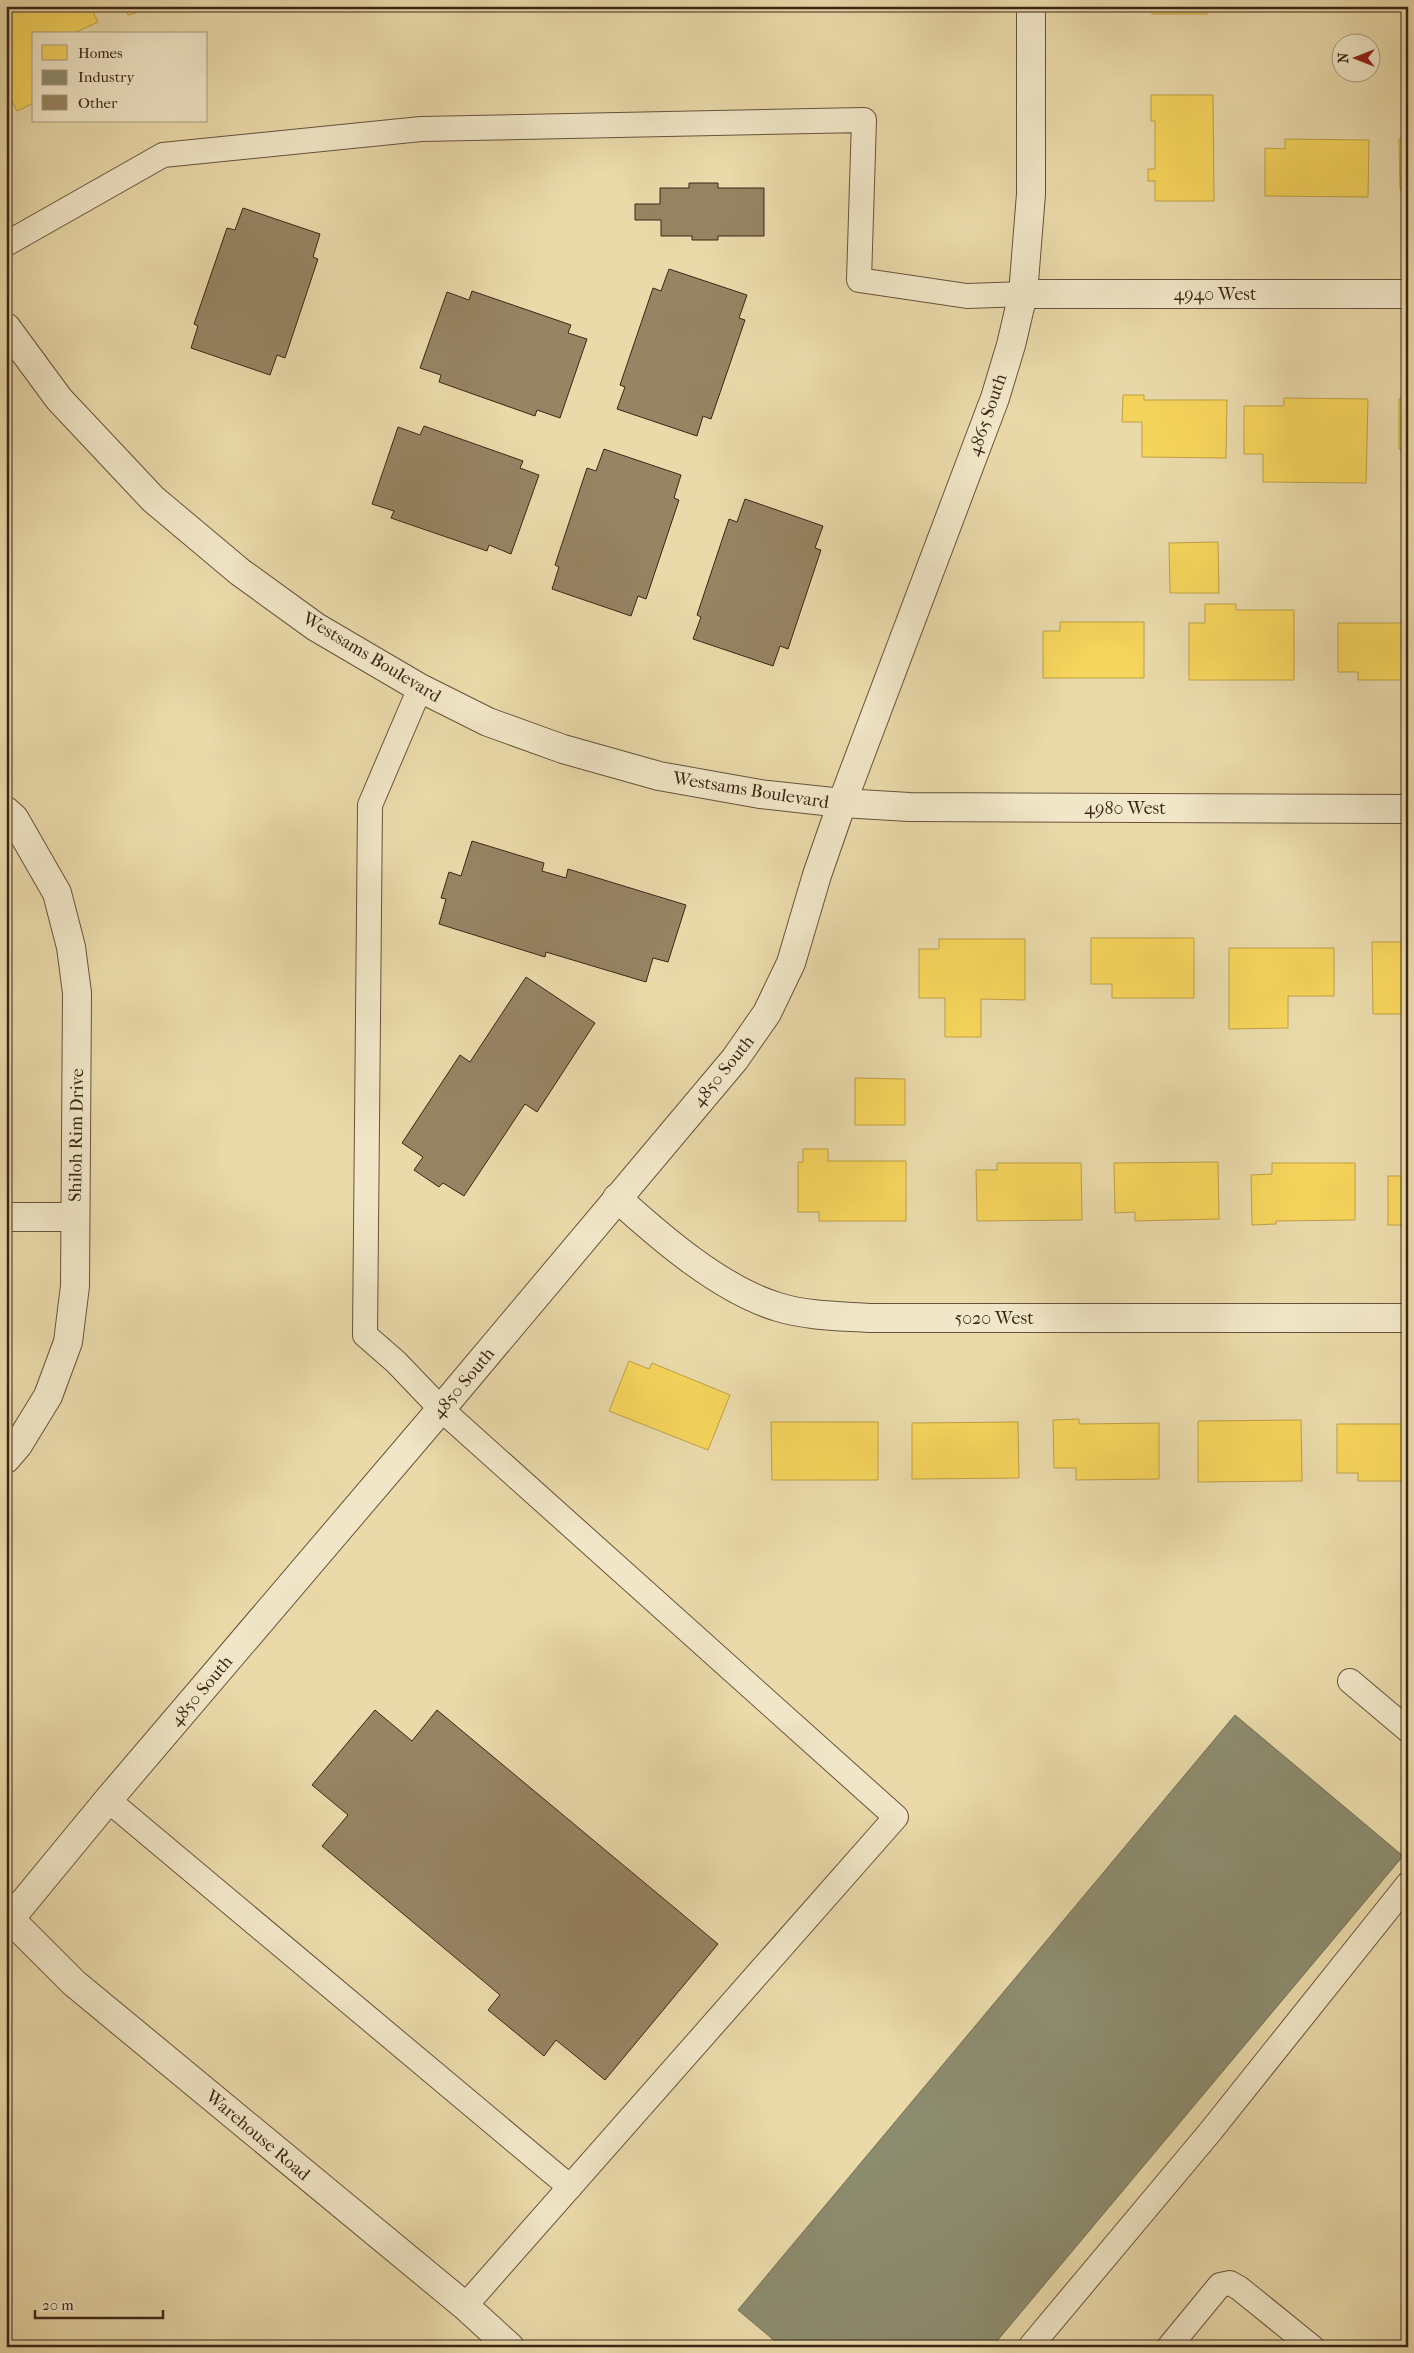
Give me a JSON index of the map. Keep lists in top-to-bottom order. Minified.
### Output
{"streets":{"street":["4940 West","4865 South","Westsams Boulevard","4980 West","4850 South","Shiloh Rim Drive","5020 West","Warehouse Road"]},"crossings":[["4940 West","4865 South"],["4865 South","Westsams Boulevard"],["4865 South","4980 West"],["4865 South","4850 South"],["Westsams Boulevard","4980 West"],["Westsams Boulevard","4850 South"],["4980 West","4850 South"],["4850 South","5020 West"],["4850 South","Warehouse Road"]],"legend":["Homes","Industry","Other"],"scale_bar":"20 m","north":"left"}
